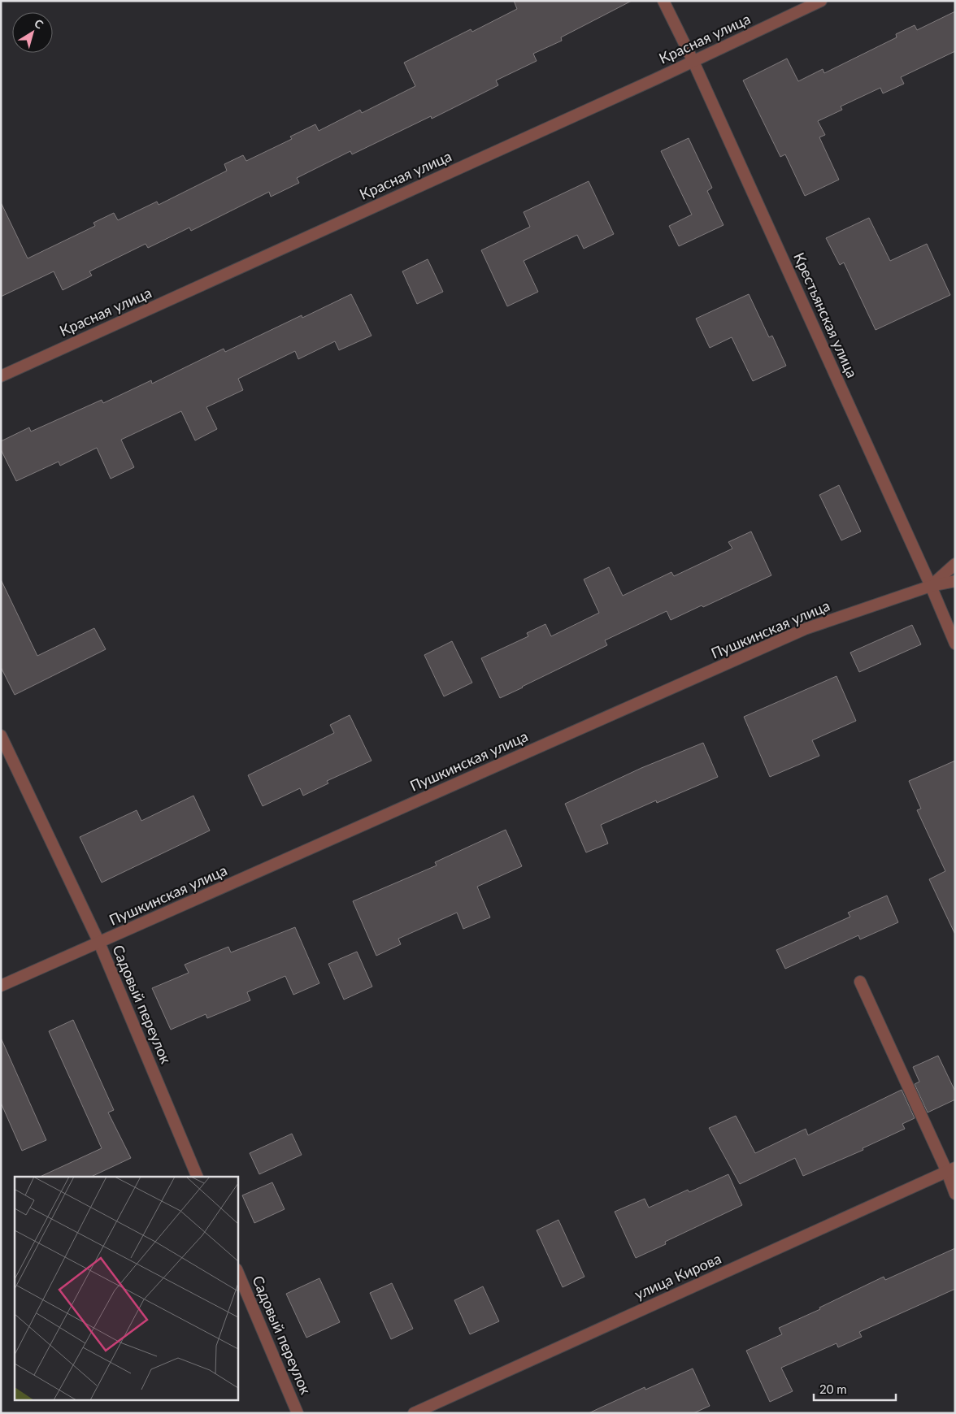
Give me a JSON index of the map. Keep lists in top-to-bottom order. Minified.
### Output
{"streets":{"street":["Красная улица","Крестьянская улица","Пушкинская улица","Садовый переулок","улица Кирова"]},"crossings":[["Красная улица","Крестьянская улица"],["Крестьянская улица","Пушкинская улица"],["Пушкинская улица","Садовый переулок"]],"scale_bar":"20 m","north":"top right"}
